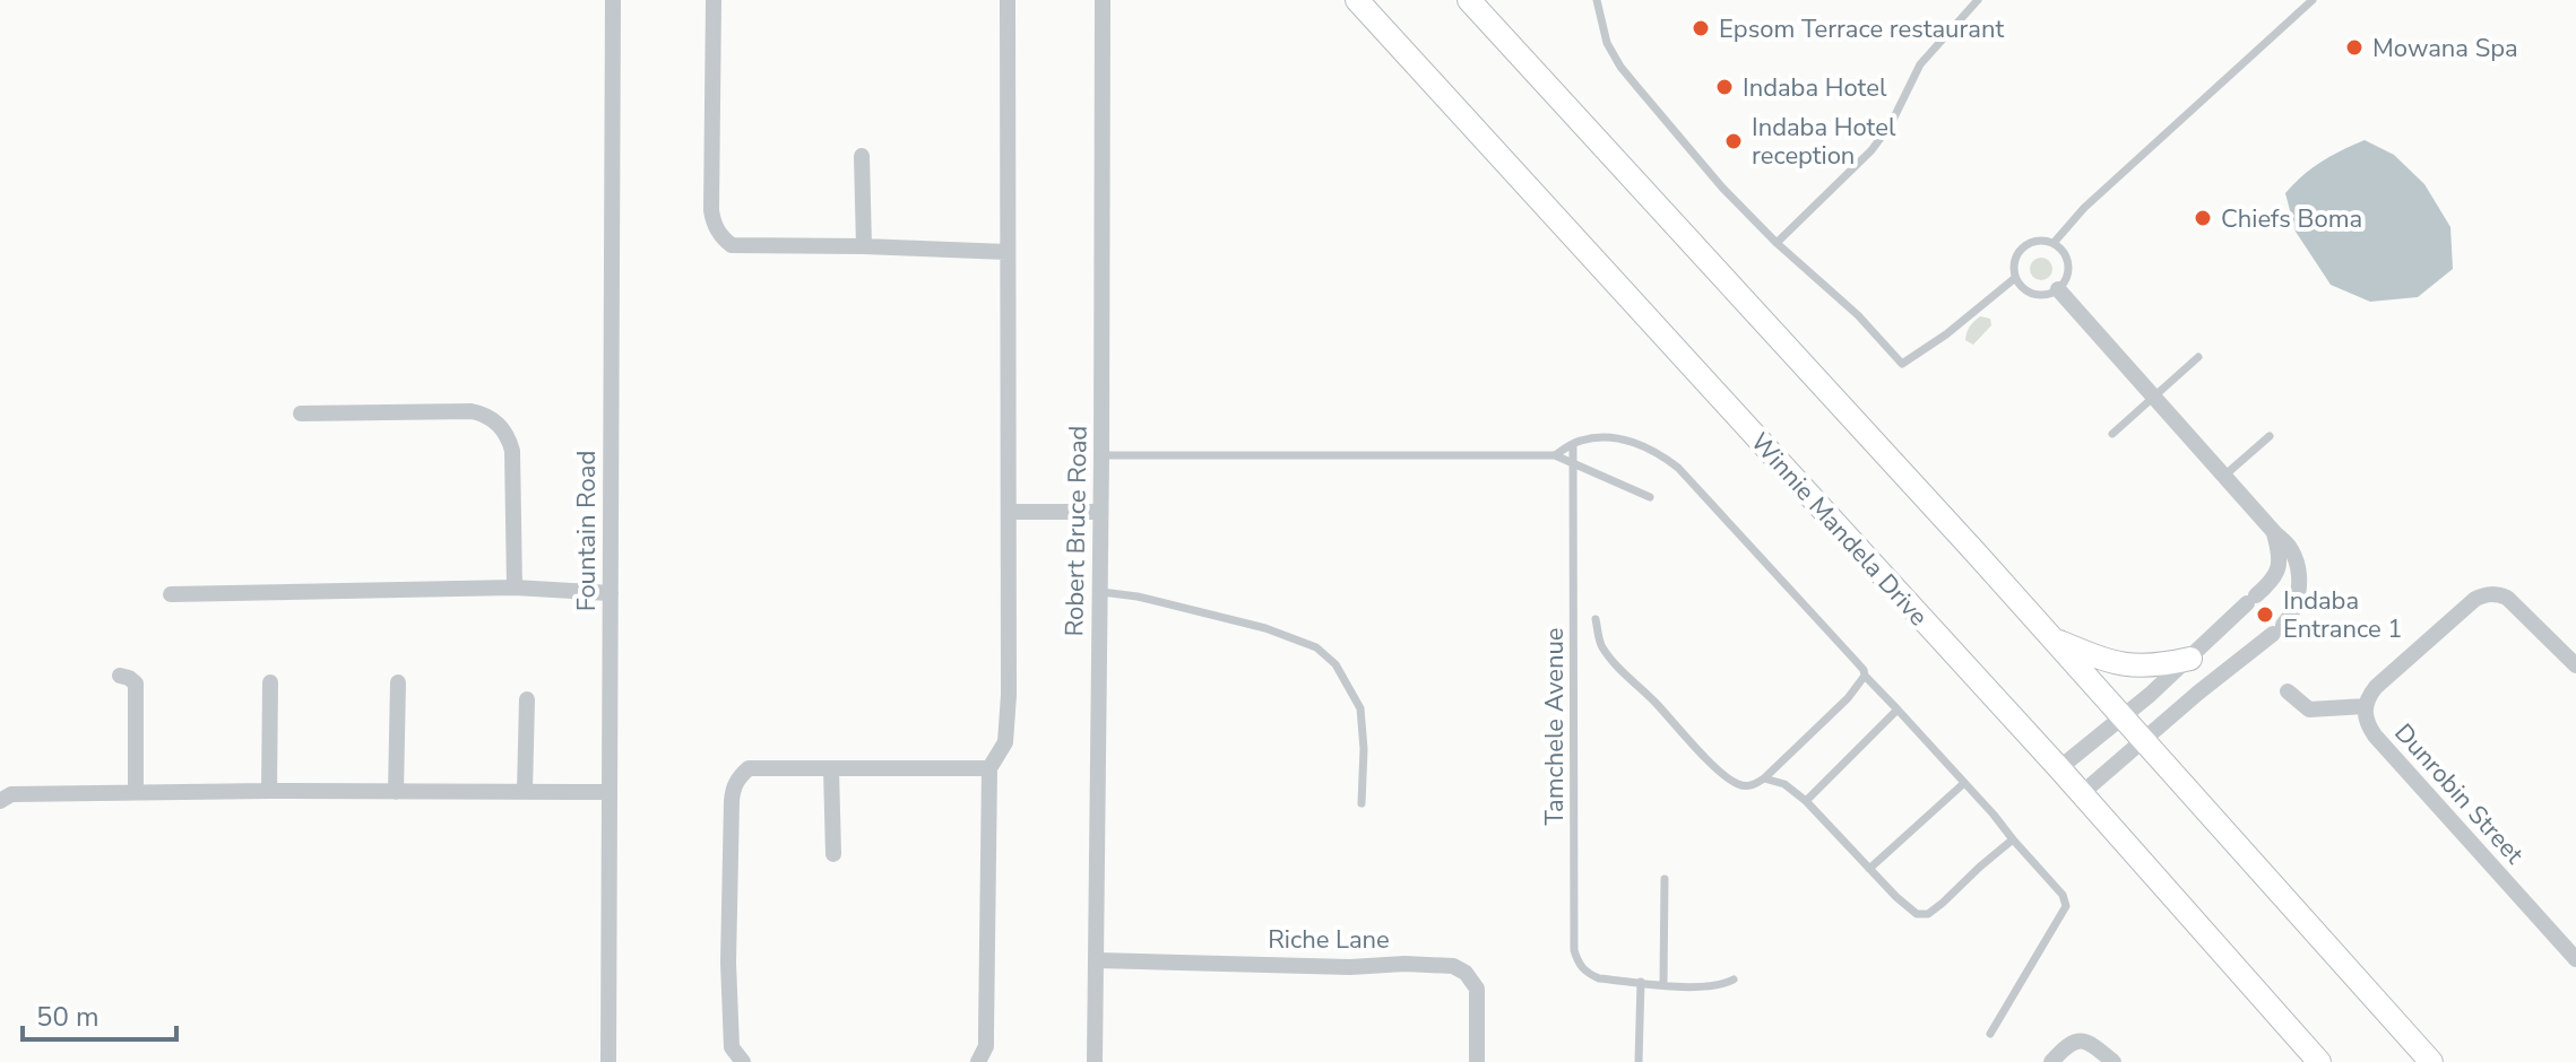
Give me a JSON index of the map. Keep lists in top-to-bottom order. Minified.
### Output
{"streets":{"main road":["Winnie Mandela Drive"],"street":["Fountain Road","Robert Bruce Road","Dunrobin Street","Riche Lane"],"lane":["Tamchele Avenue"]},"crossings":[["Robert Bruce Road","Riche Lane"]],"places":["Epsom Terrace restaurant","Mowana Spa","Indaba Hotel","Indaba Hotel reception","Chiefs Boma","Indaba Entrance 1"],"scale_bar":"50 m"}
